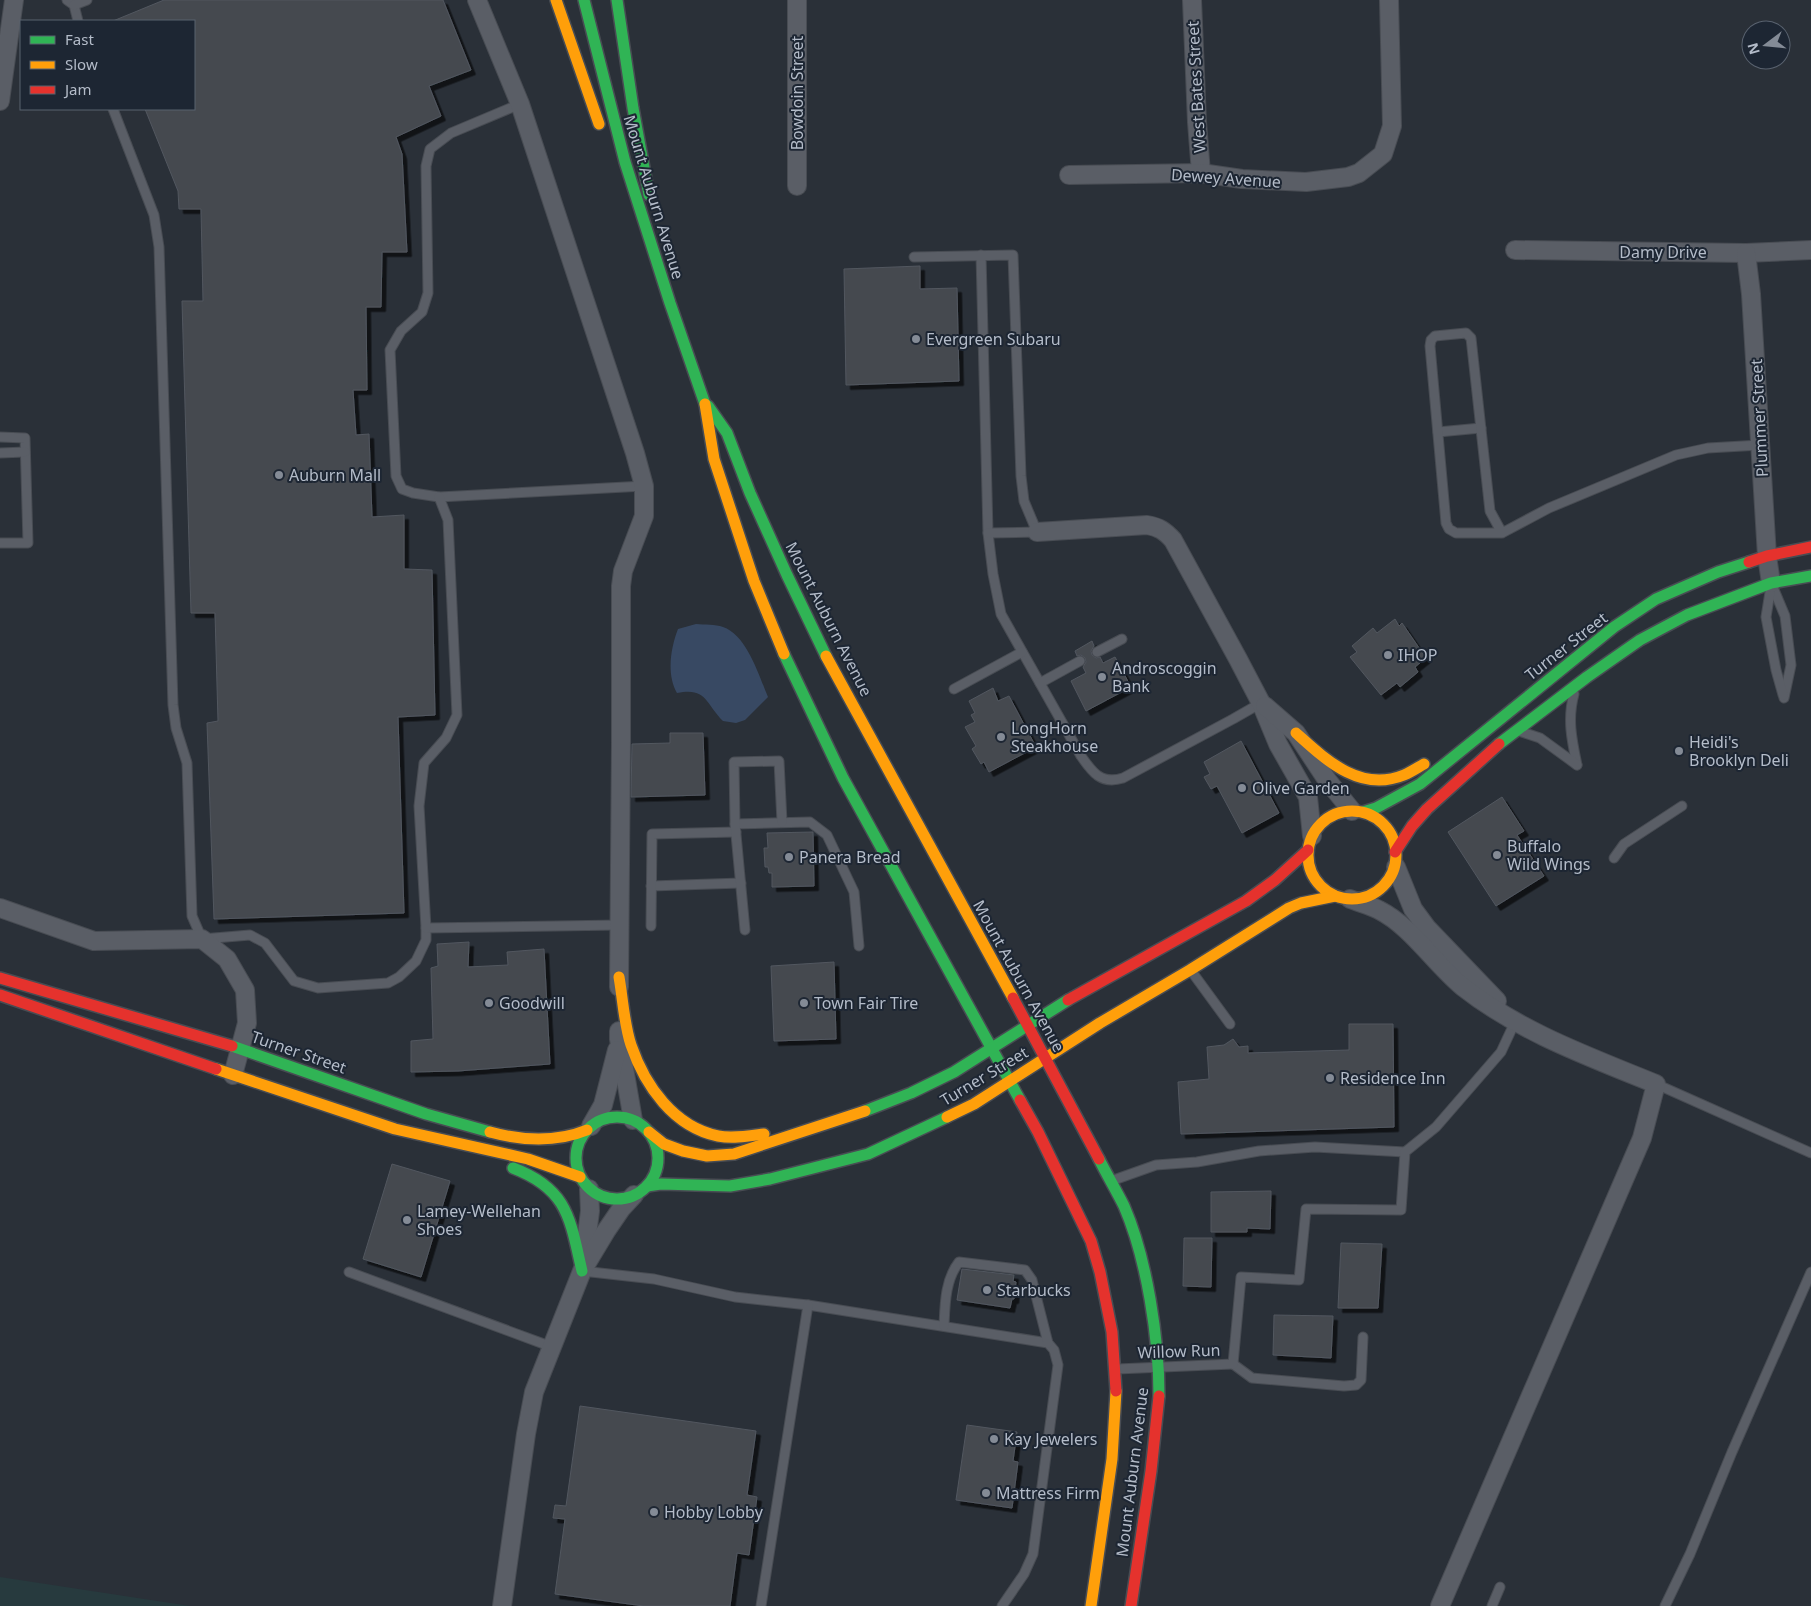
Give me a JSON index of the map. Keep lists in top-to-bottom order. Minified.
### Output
{"streets":{"main road":["Mount Auburn Avenue","Turner Street"],"street":["West Bates Street","Bowdoin Street","Dewey Avenue","Damy Drive","Plummer Street"],"lane":["Willow Run"]},"crossings":[["West Bates Street","Dewey Avenue"],["Mount Auburn Avenue","Turner Street"],["Mount Auburn Avenue","Willow Run"],["Damy Drive","Plummer Street"],["Plummer Street","Turner Street"]],"places":["Evergreen Subaru","Auburn Mall","IHOP","Androscoggin Bank","LongHorn Steakhouse","Heidi's Brooklyn Deli","Olive Garden","Buffalo Wild Wings","Panera Bread","Goodwill","Town Fair Tire","Residence Inn","Lamey-Wellehan Shoes","Starbucks","Kay Jewelers","Mattress Firm","Hobby Lobby"],"legend":["Fast","Slow","Jam"],"north":"left"}
